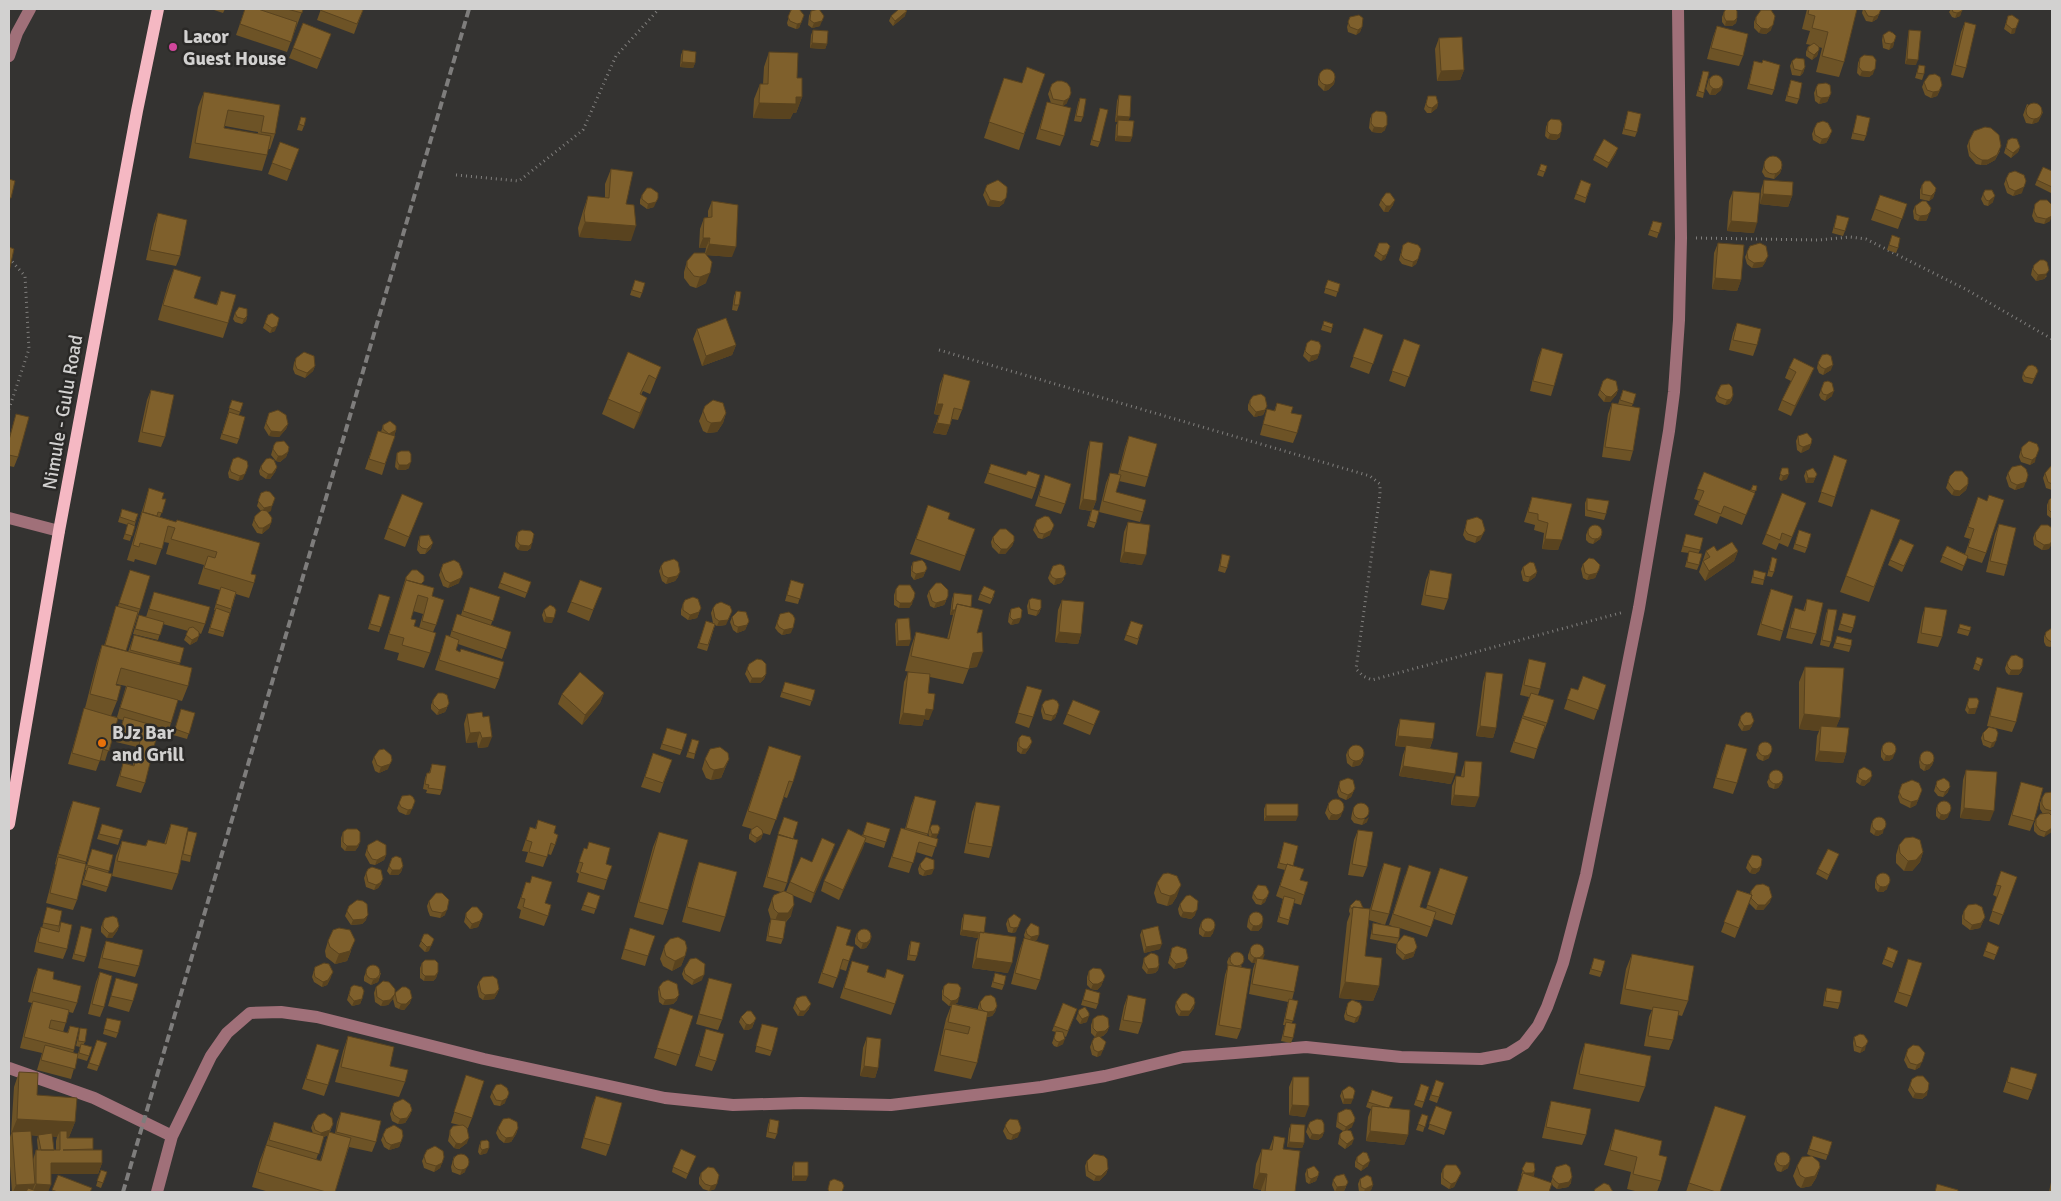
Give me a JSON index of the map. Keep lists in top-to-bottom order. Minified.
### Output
{"streets":{"main road":["Nimule - Gulu Road"]},"places":["Lacor Guest House","BJz Bar and Grill"]}
